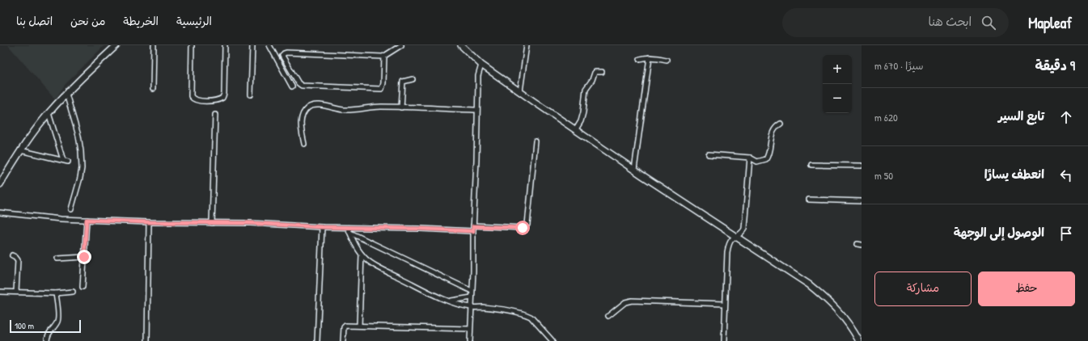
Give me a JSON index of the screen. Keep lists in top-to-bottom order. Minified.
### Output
{"scale_bar":"100 m","page":{"header":"Mapleaf","search":"ابحث هنا","nav":["الرئيسية","الخريطة","من نحن","اتصل بنا"],"heading":["9 دقيقة","سيرًا · 670 m"],"map_buttons":["+","−"],"list":[["تابع السير","620 m"],["انعطف يسارًا","50 m"],"الوصول إلى الوجهة"],"buttons":["حفظ","مشاركة"],"scale":"100 m"}}
